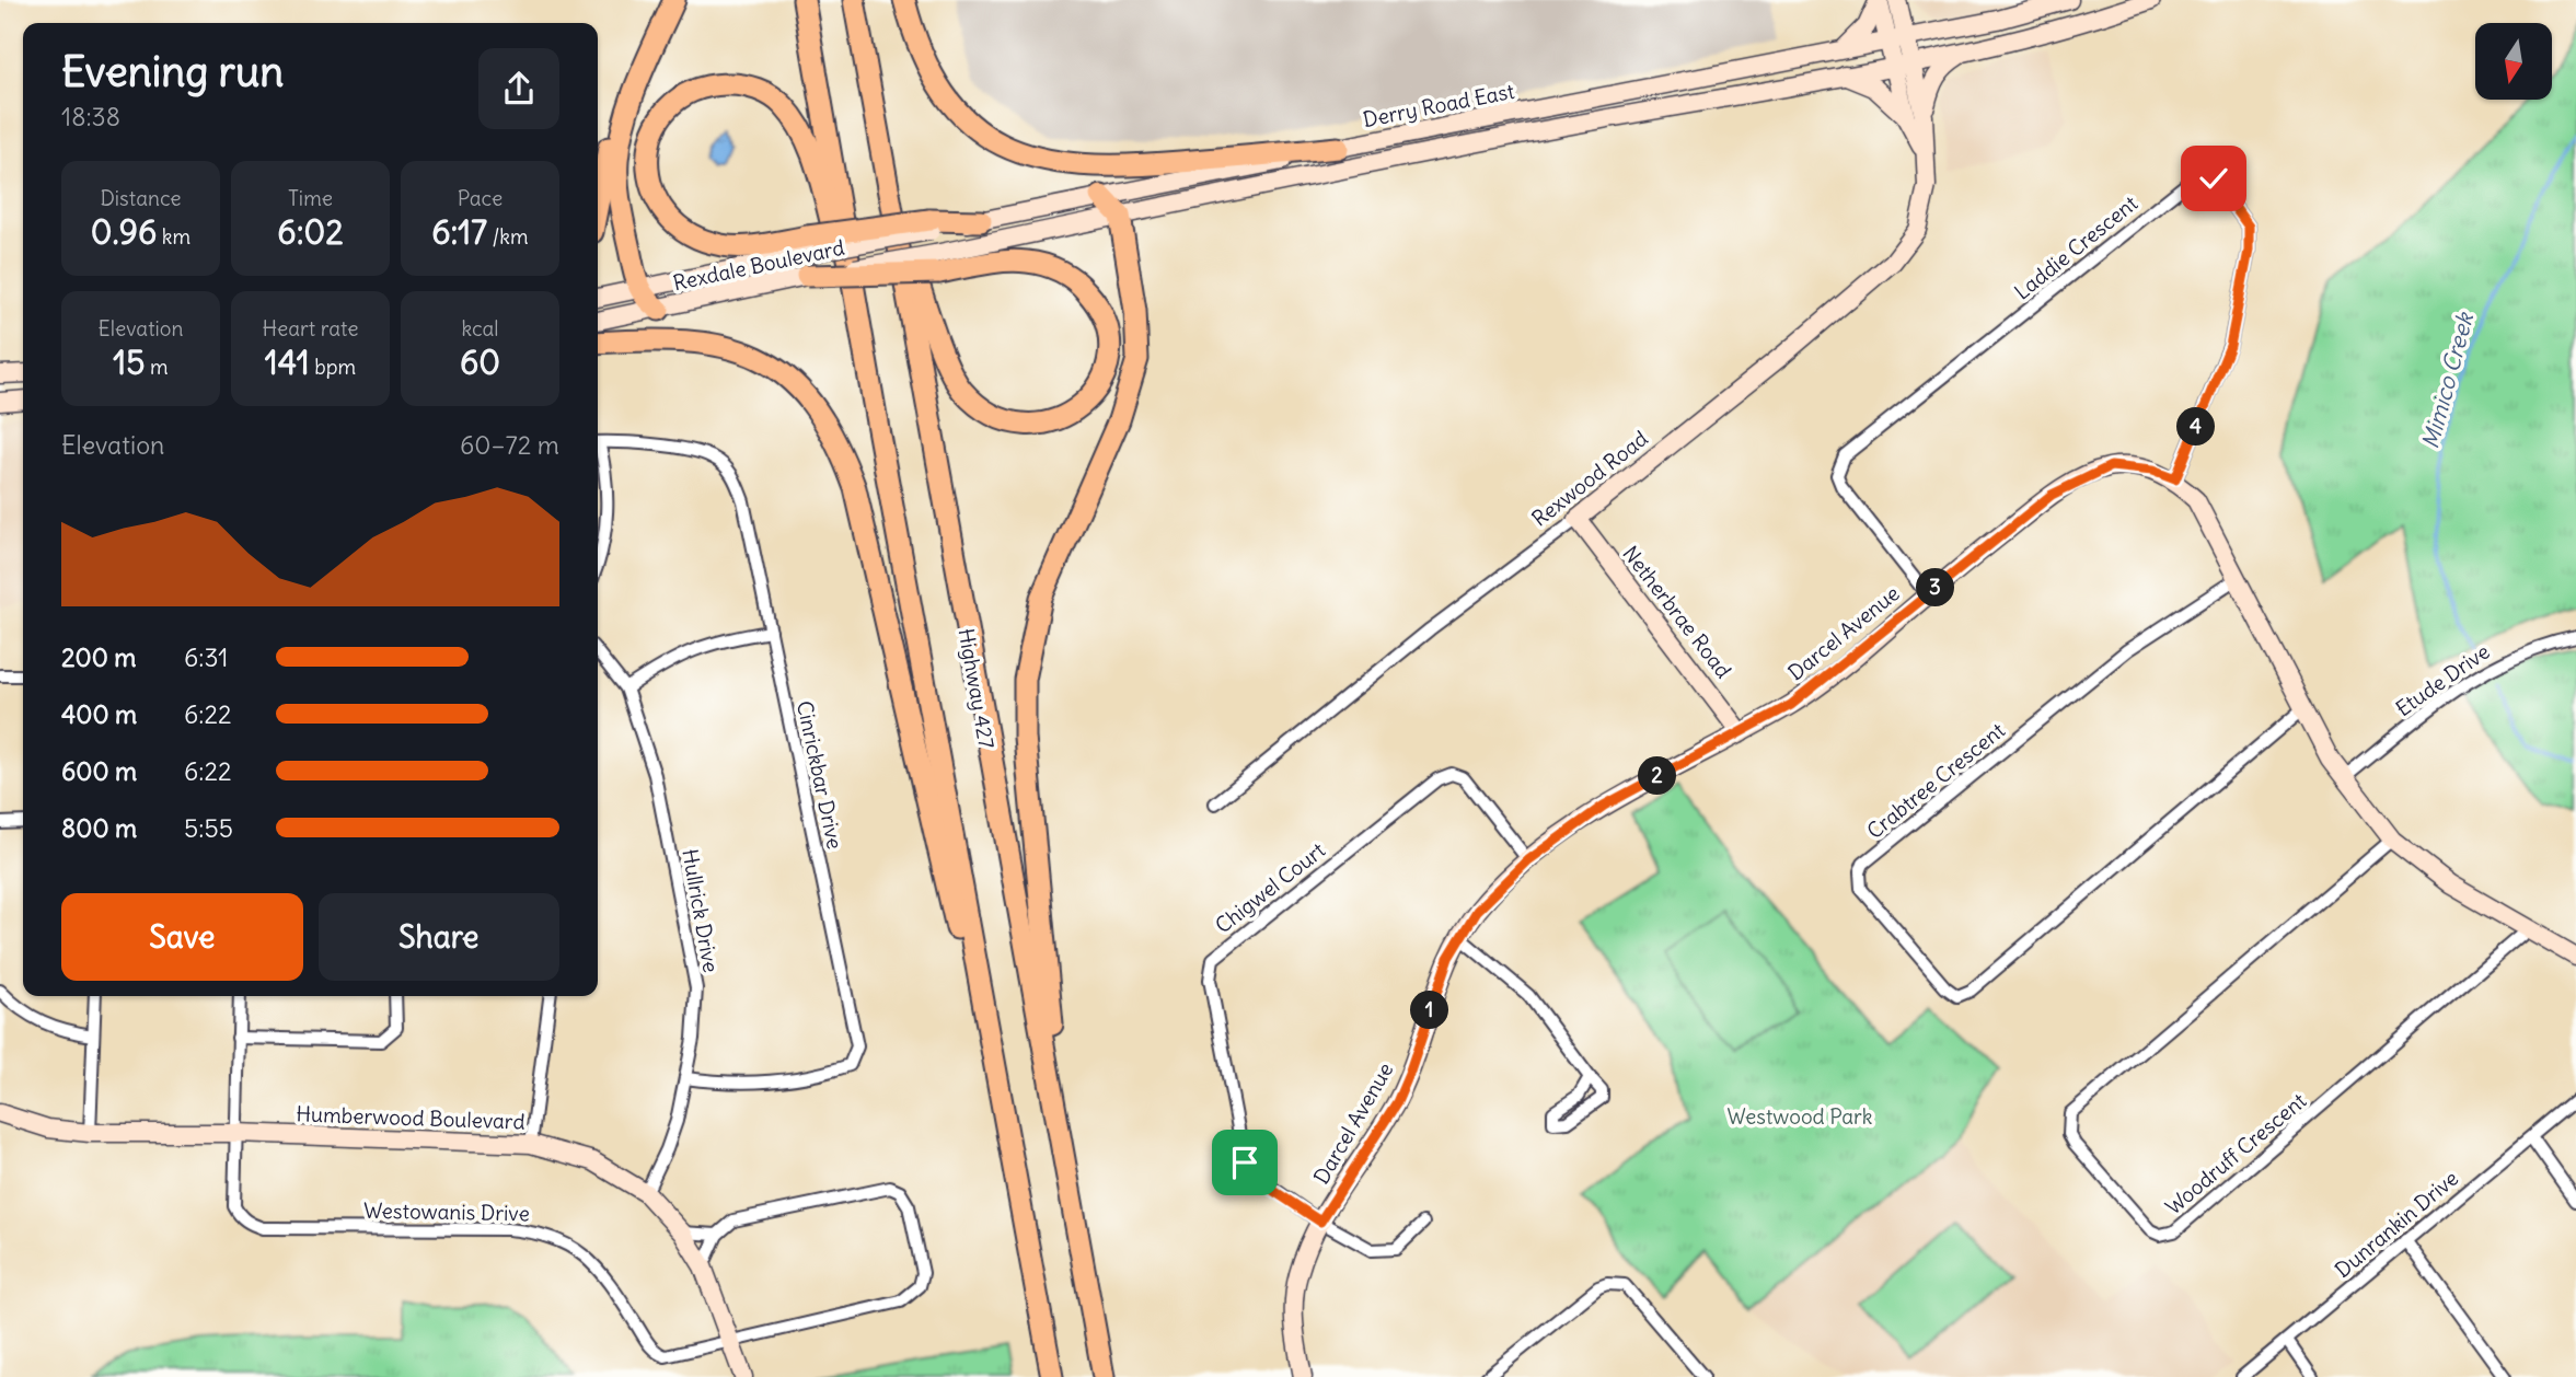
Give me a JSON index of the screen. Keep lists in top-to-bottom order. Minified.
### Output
{"streets":{"highway":["Highway 427"],"street":["Derry Road East","Laddie Crescent","Rexdale Boulevard","Rexwood Road","Netherbrae Road","Darcel Avenue","Etude Drive","Cinrickbar Drive","Crabtree Crescent","Chigwel Court","Hullrick Drive","Humberwood Boulevard","Woodruff Crescent","Westowanis Drive","Dunrankin Drive"]},"crossings":[["Derry Road East","Rexwood Road"],["Laddie Crescent","Darcel Avenue"],["Rexwood Road","Netherbrae Road"],["Netherbrae Road","Darcel Avenue"],["Darcel Avenue","Chigwel Court"],["Cinrickbar Drive","Hullrick Drive"],["Hullrick Drive","Humberwood Boulevard"],["Humberwood Boulevard","Westowanis Drive"]],"water":["Mimico Creek"],"parks":["Westwood Park"],"north":"bottom","page":{"heading":["Evening run","18:38"],"stats":[["Distance","0.96 km"],["Time","6:02"],["Pace","6:17 /km"],["Elevation","15 m"],["Heart rate","141 bpm"],["kcal","60"]],"pins":["4","3","2","1"],"chart":["Elevation","60–72 m"],"list":[{"name":"200 m","note":"6:31"},{"name":"400 m","note":"6:22"},{"name":"600 m","note":"6:22"},{"name":"800 m","note":"5:55"}],"buttons":["Save","Share"]}}
